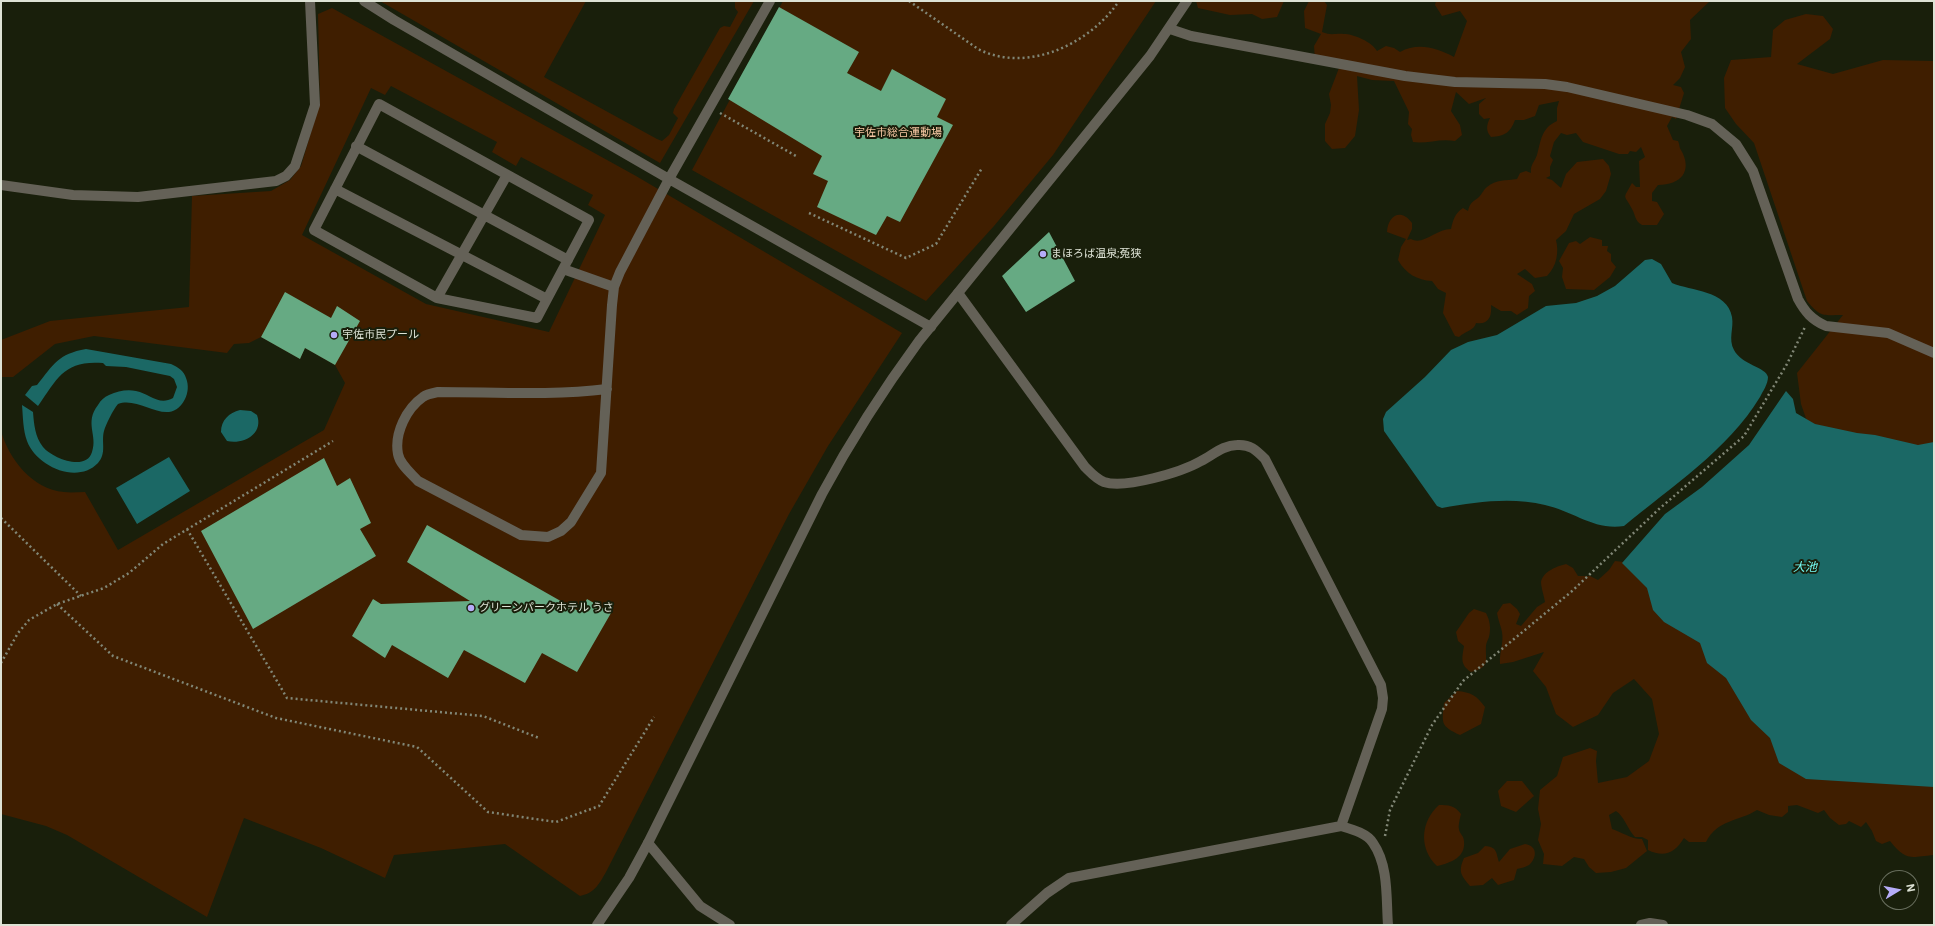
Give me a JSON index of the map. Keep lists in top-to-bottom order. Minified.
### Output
{"water":["大池"],"parks":["宇佐市総合運動場"],"places":["まほろば温泉;菟狭","宇佐市民プール","グリーンパークホテル うさ"],"north":"right"}
